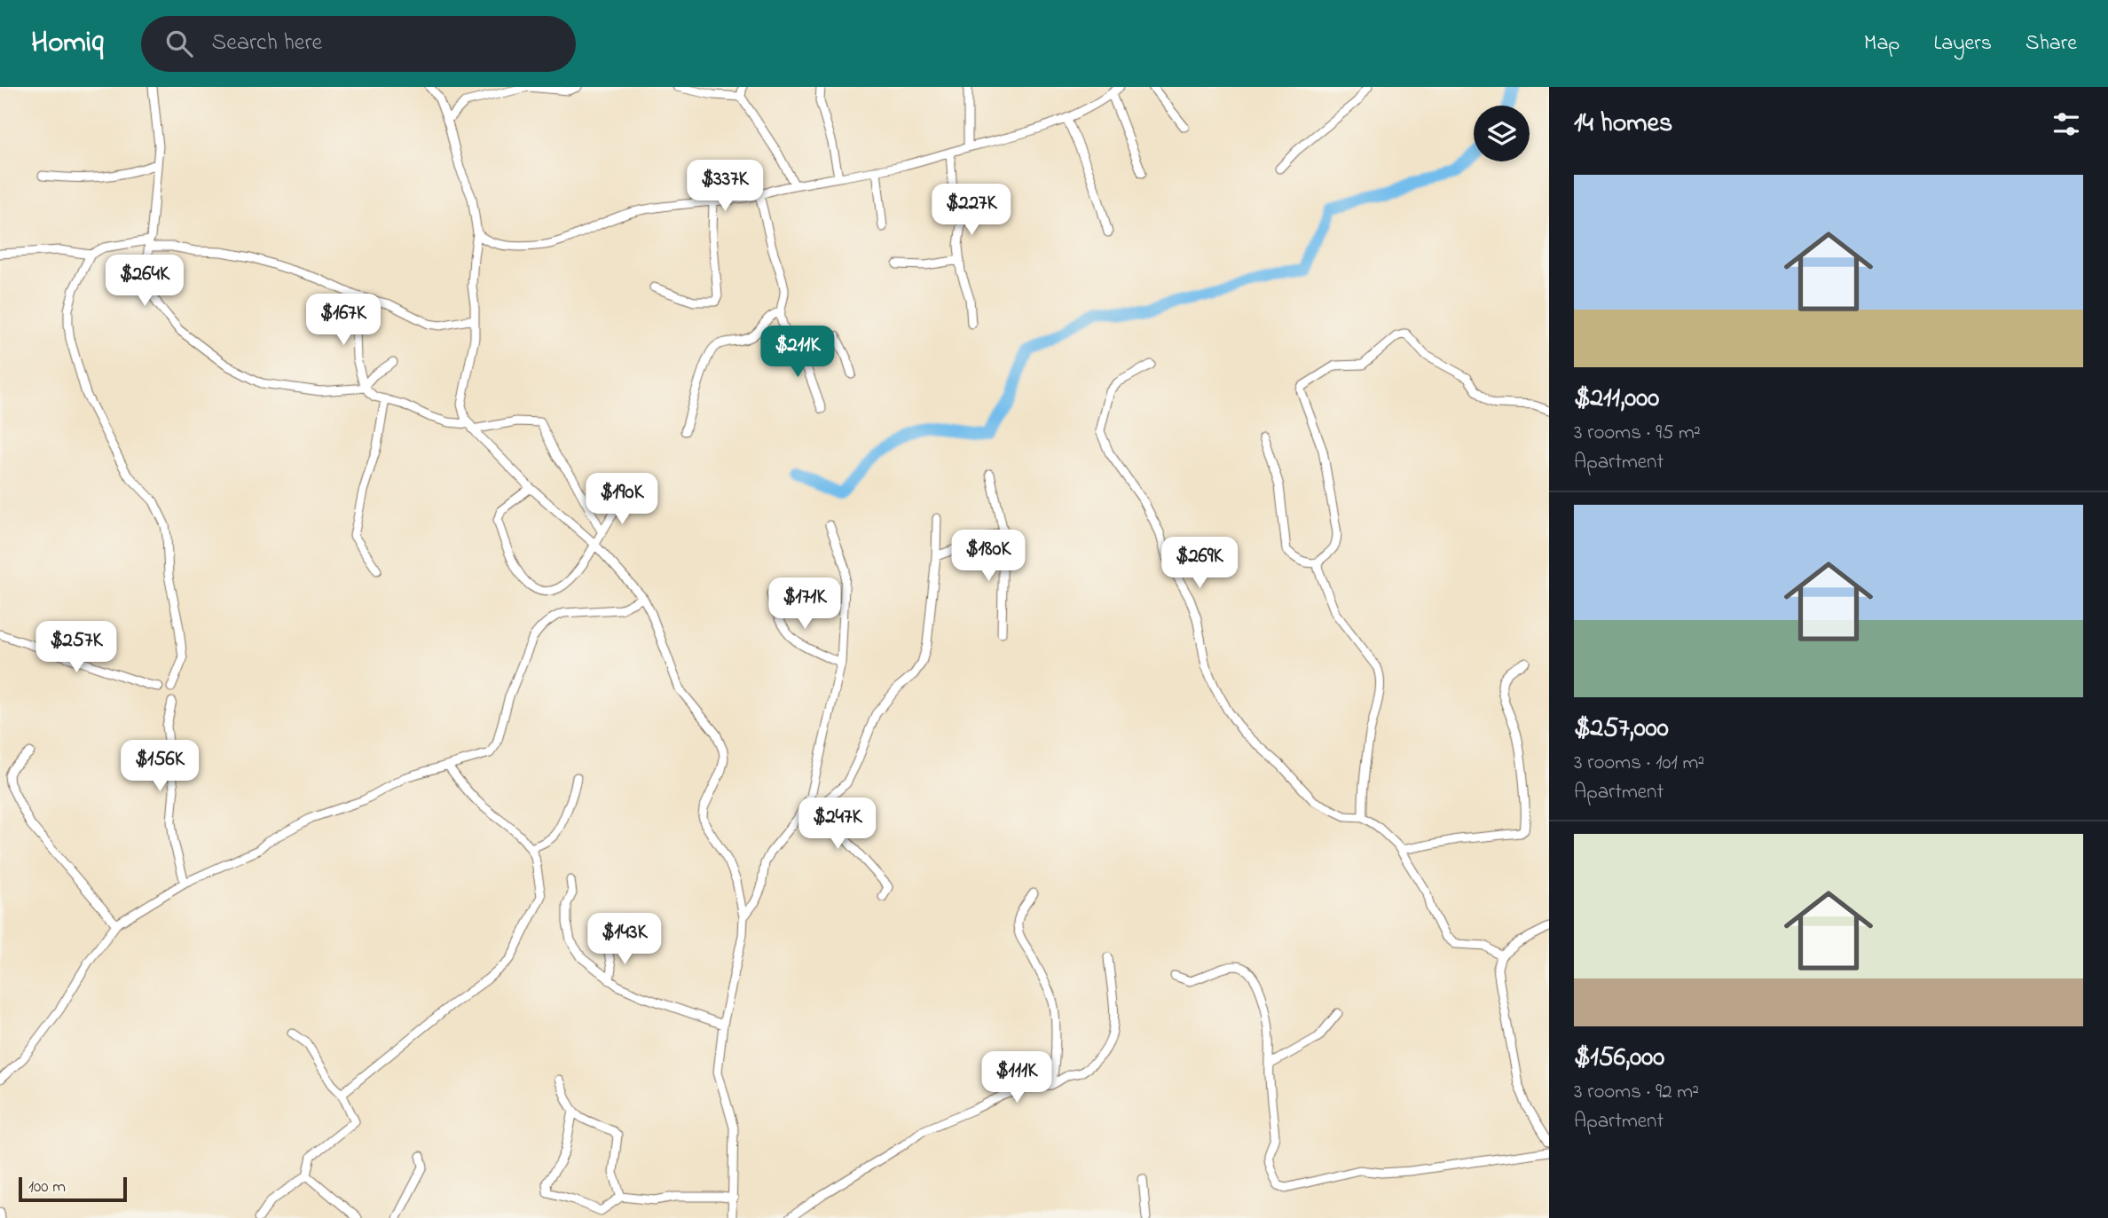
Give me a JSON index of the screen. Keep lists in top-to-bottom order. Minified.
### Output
{"scale_bar":"100 m","page":{"header":"Homiq","search":"Search here","nav":["Map","Layers","Share"],"heading":"14 homes","price":["$337K","$227K","$264K","$167K","$211K","$190K","$180K","$269K","$171K","$257K","$156K","$247K","$143K","$111K"],"list":[{"name":"$211,000","note":"3 rooms · 95 m² · Apartment"},{"name":"$257,000","note":"3 rooms · 101 m² · Apartment"},{"name":"$156,000","note":"3 rooms · 92 m² · Apartment"}],"scale":"100 m"}}
